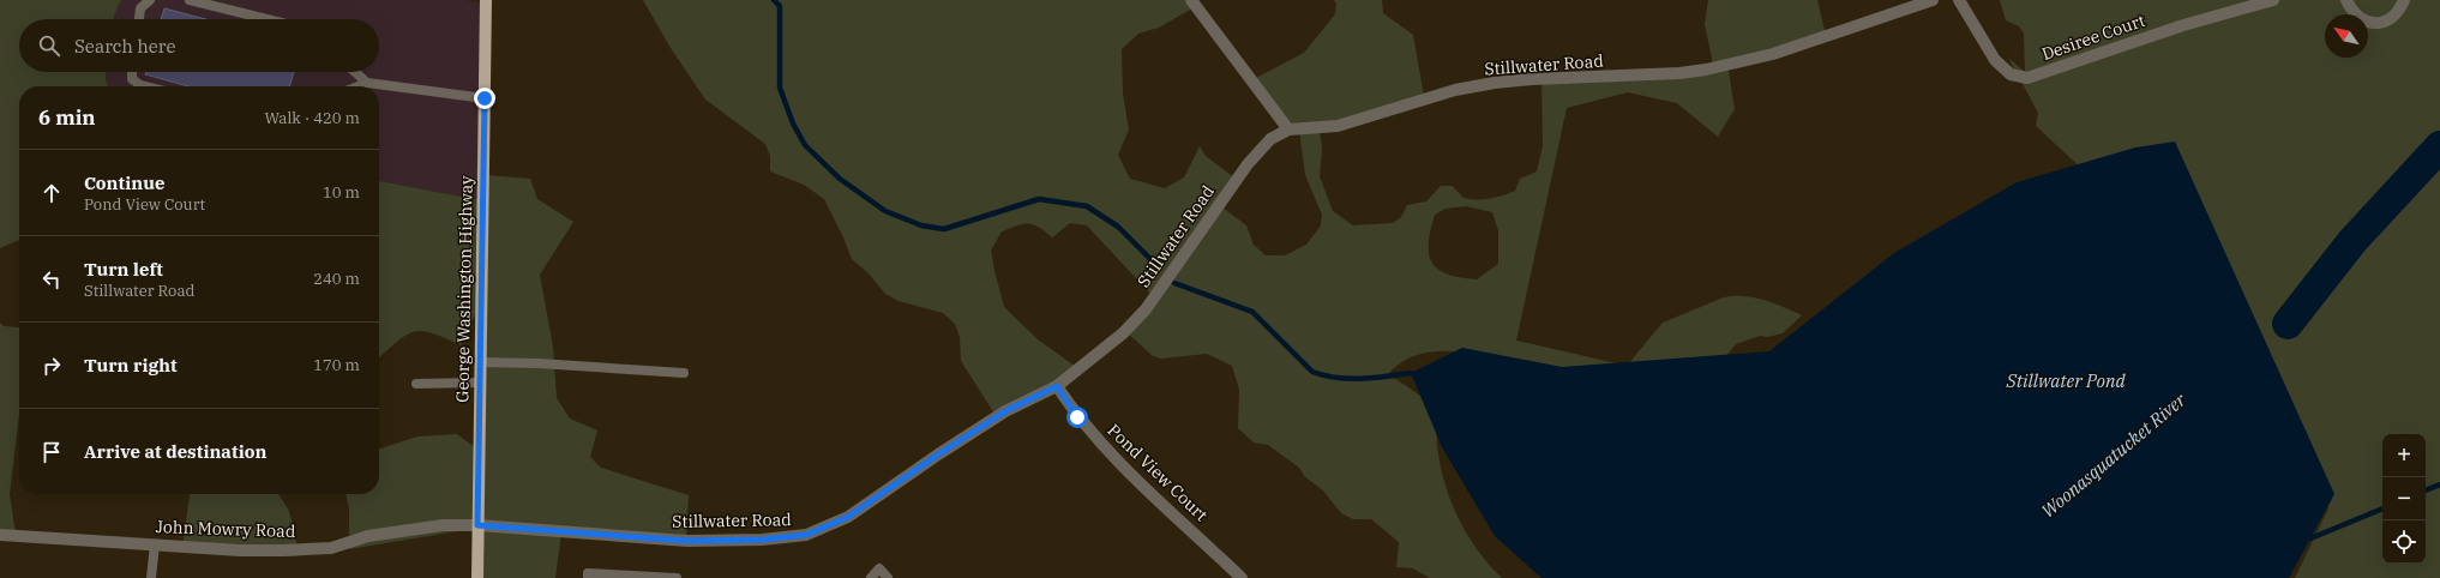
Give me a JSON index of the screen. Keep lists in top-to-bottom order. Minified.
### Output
{"streets":{"main road":["George Washington Highway"],"street":["Desiree Court","Stillwater Road","Pond View Court","John Mowry Road"]},"crossings":[["Stillwater Road","George Washington Highway"],["Stillwater Road","Pond View Court"],["Stillwater Road","John Mowry Road"],["George Washington Highway","John Mowry Road"]],"water":["Stillwater Pond","Woonasquatucket River"],"north":"top left","page":{"search":"Search here","heading":["6 min","Walk · 420 m"],"list":[["Continue","Pond View Court","10 m"],["Turn left","Stillwater Road","240 m"],["Turn right","170 m"],"Arrive at destination"],"map_buttons":["+","−"]}}
